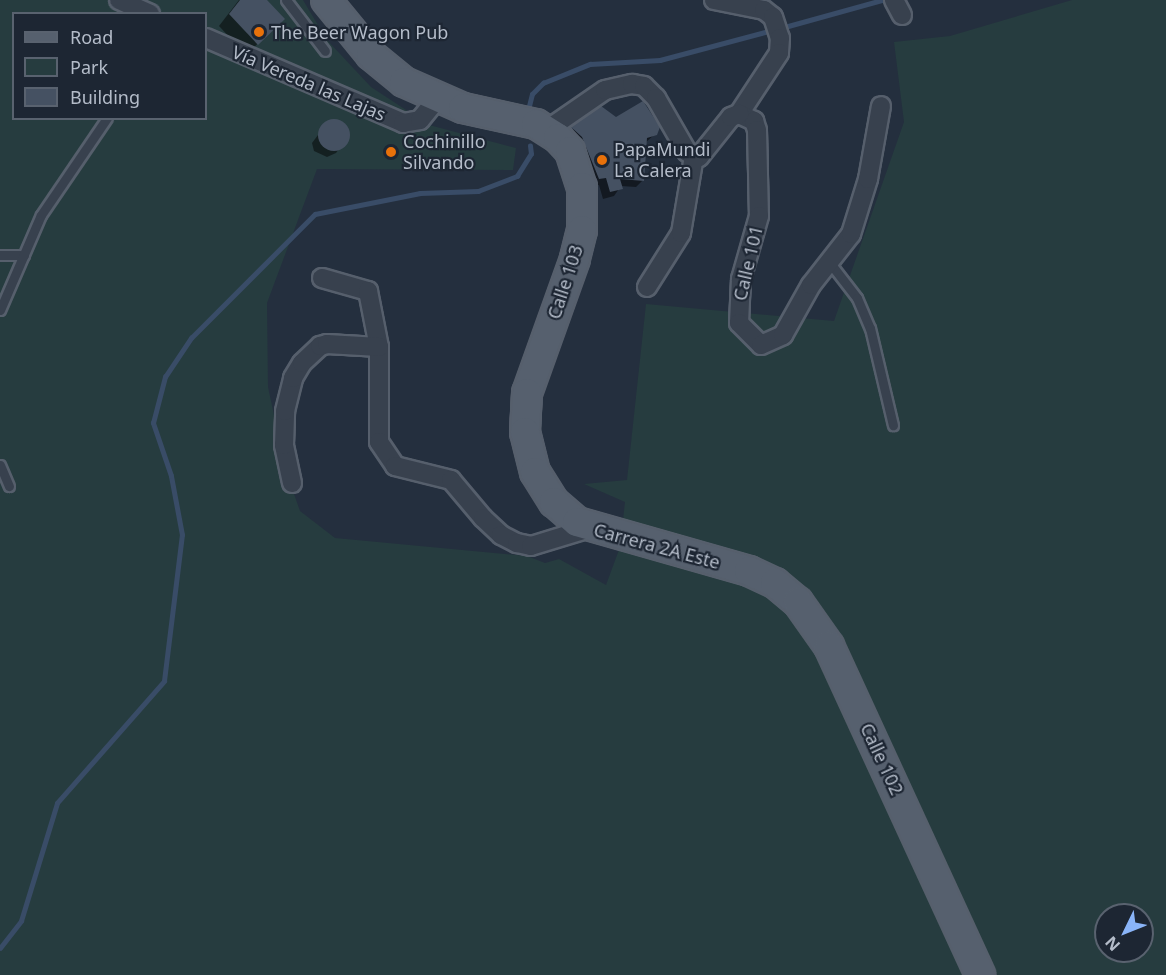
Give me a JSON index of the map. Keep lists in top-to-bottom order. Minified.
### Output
{"streets":{"main road":["Calle 103","Carrera 2A Este","Calle 102"],"street":["Vía Vereda las Lajas","Calle 101"]},"crossings":[["Vía Vereda las Lajas","Calle 103"],["Calle 103","Carrera 2A Este"],["Carrera 2A Este","Calle 102"]],"places":["The Beer Wagon Pub","Cochinillo Silvando","PapaMundi La Calera"],"legend":["Road","Park","Building"],"north":"bottom left"}
